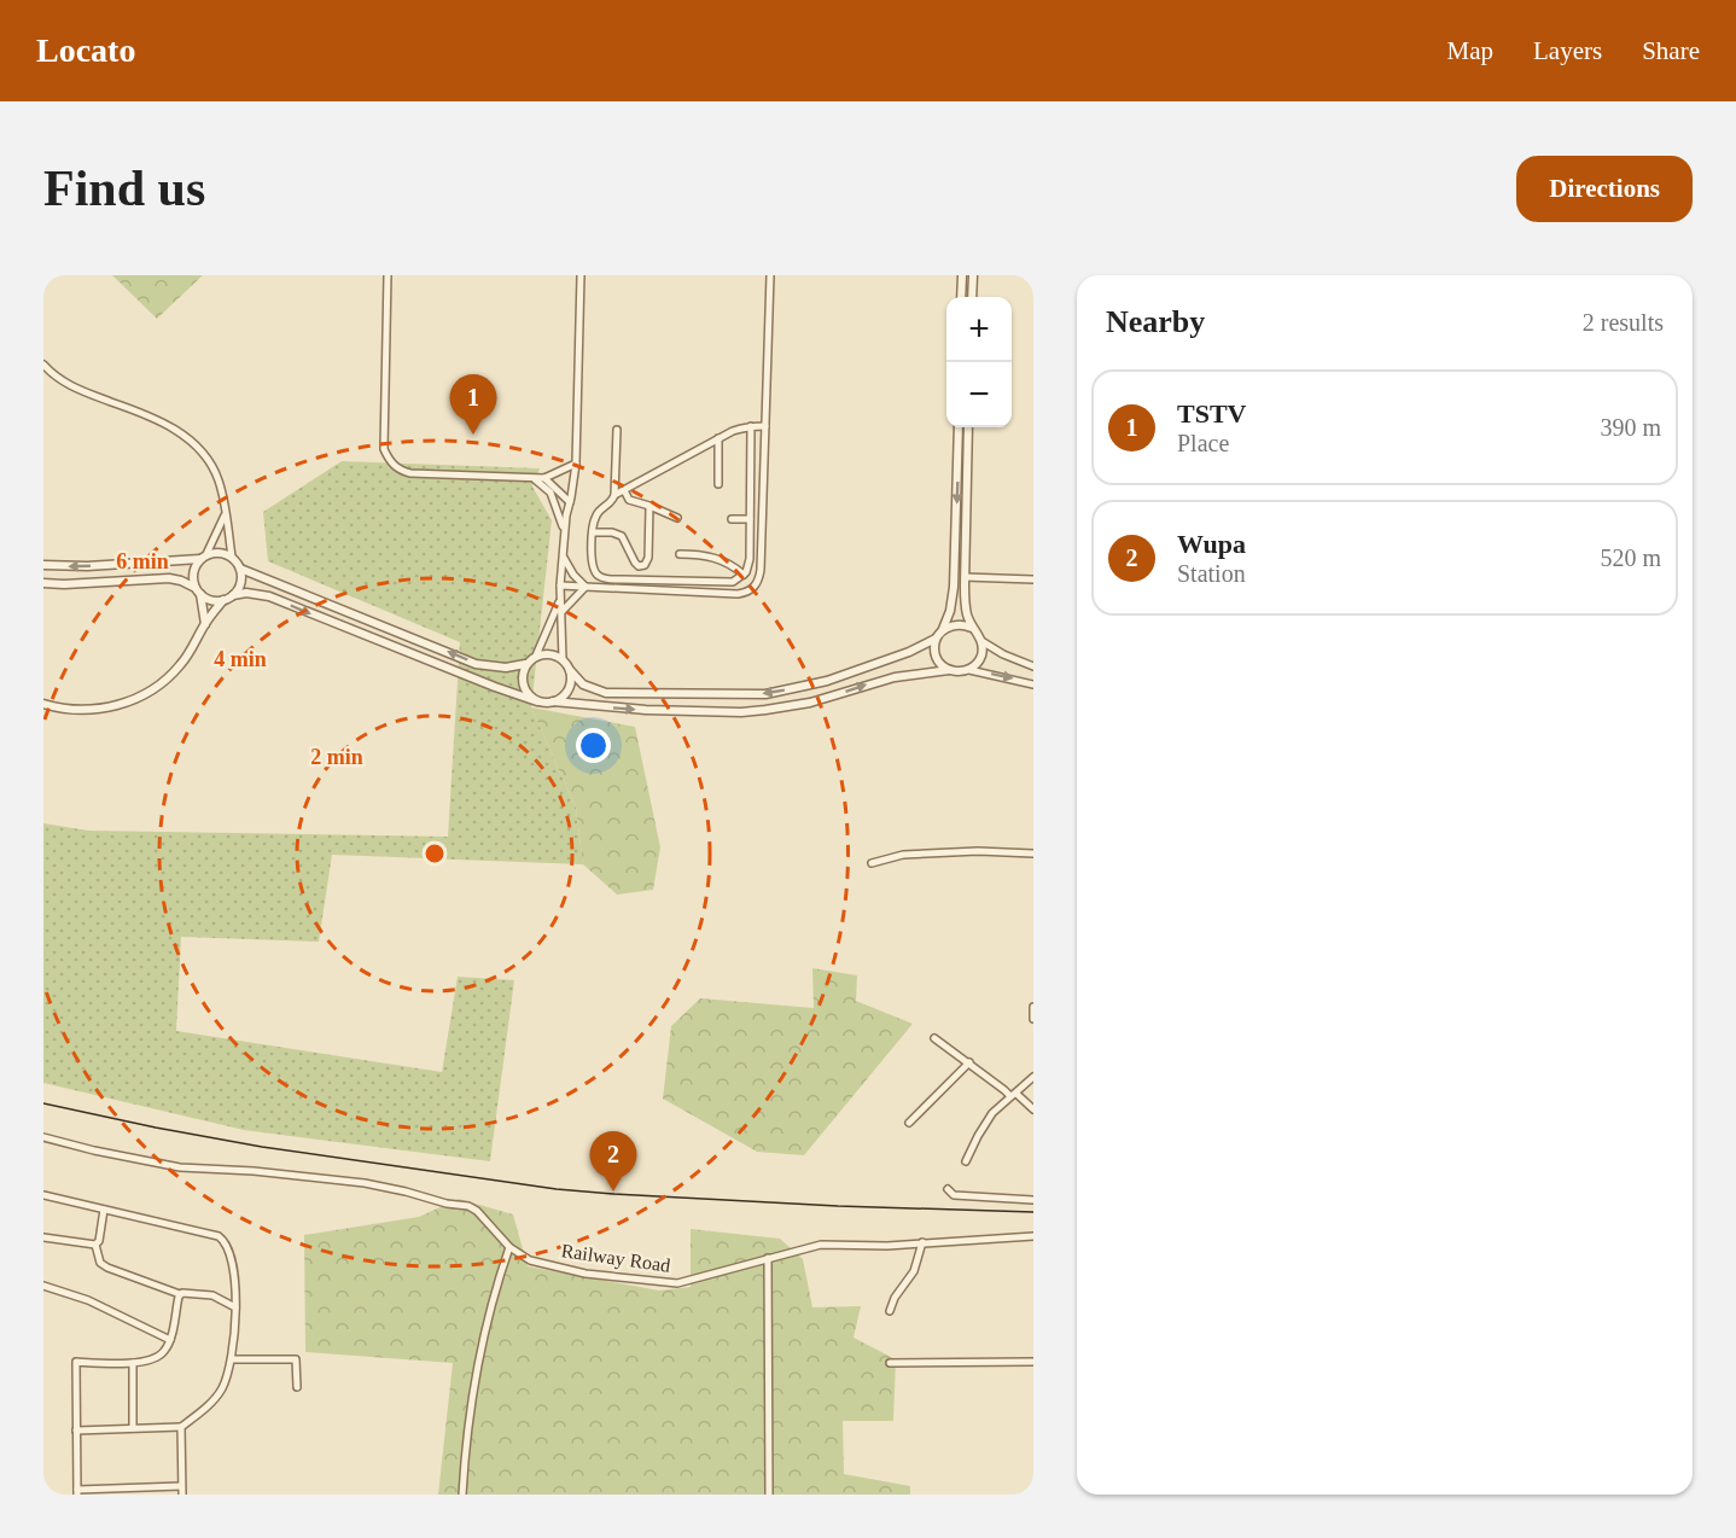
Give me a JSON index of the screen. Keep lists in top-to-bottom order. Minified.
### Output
{"streets":{"street":["Railway Road"]},"page":{"header":"Locato","nav":["Map","Layers","Share"],"buttons":"Directions","title":"Find us","heading":["Nearby","2 results"],"map_buttons":["+","−"],"list":[{"mark":"1","name":"TSTV","note":"Place","value":"390 m"},{"mark":"2","name":"Wupa","note":"Station","value":"520 m"}],"pins":["1","2"]},"rings":["6 min","4 min","2 min"]}
